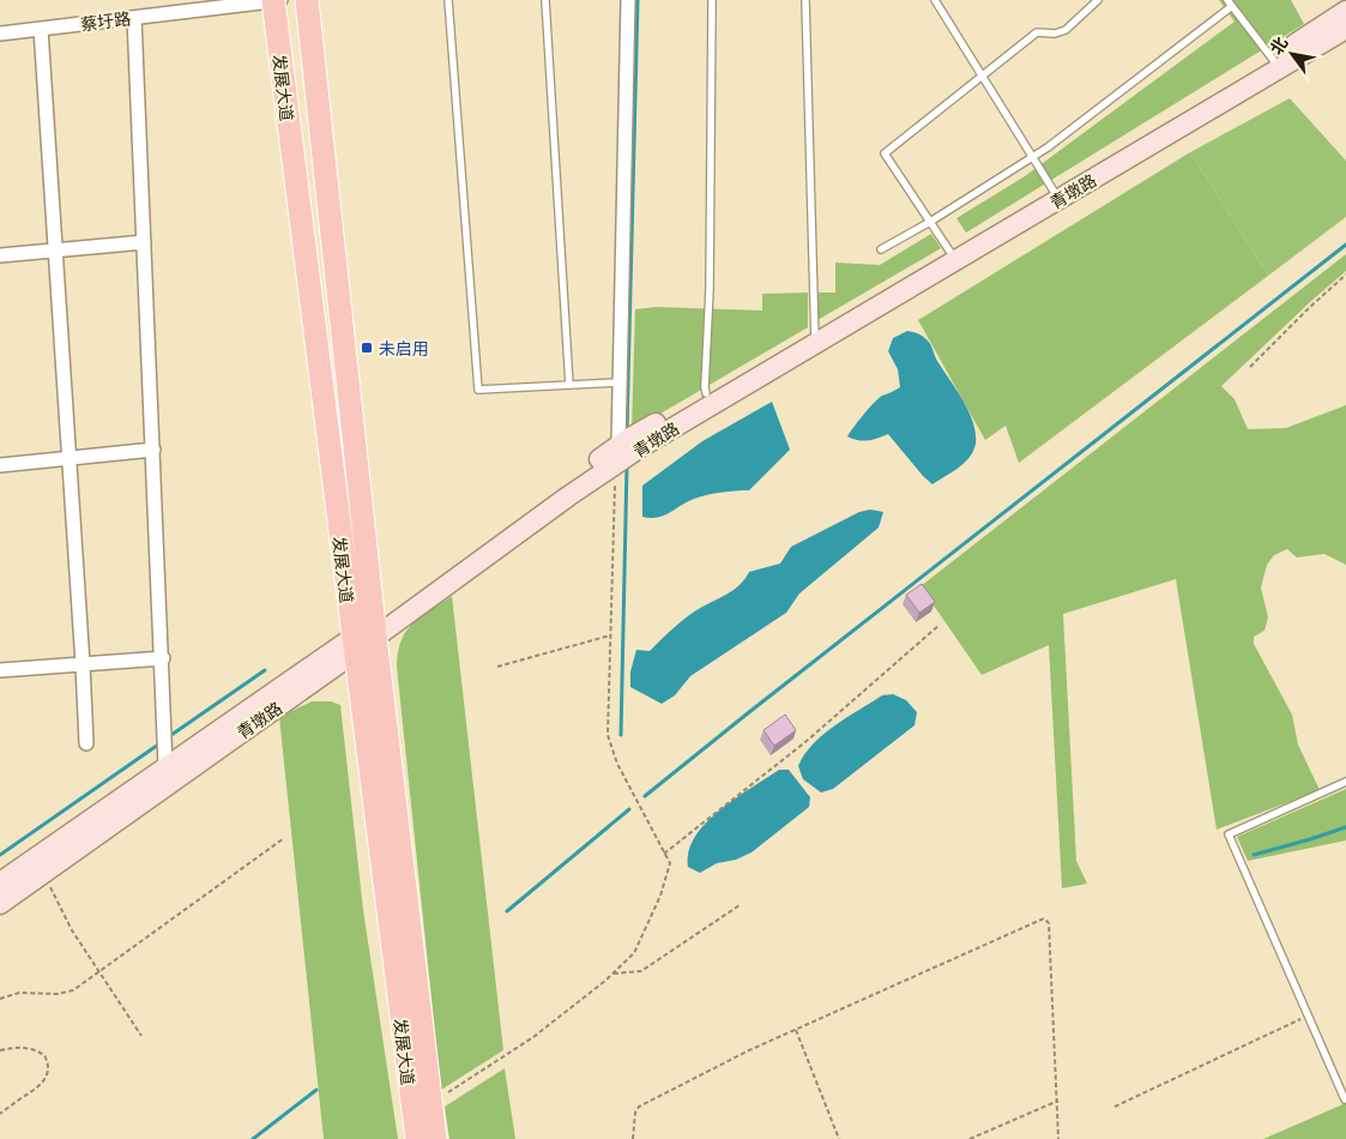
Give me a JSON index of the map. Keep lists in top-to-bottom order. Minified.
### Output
{"streets":{"main road":["发展大道","青墩路"],"street":["蔡圩路"]},"crossings":[["蔡圩路","发展大道"],["发展大道","青墩路"]],"places":{"transit":["未启用"]},"north":"top left"}
